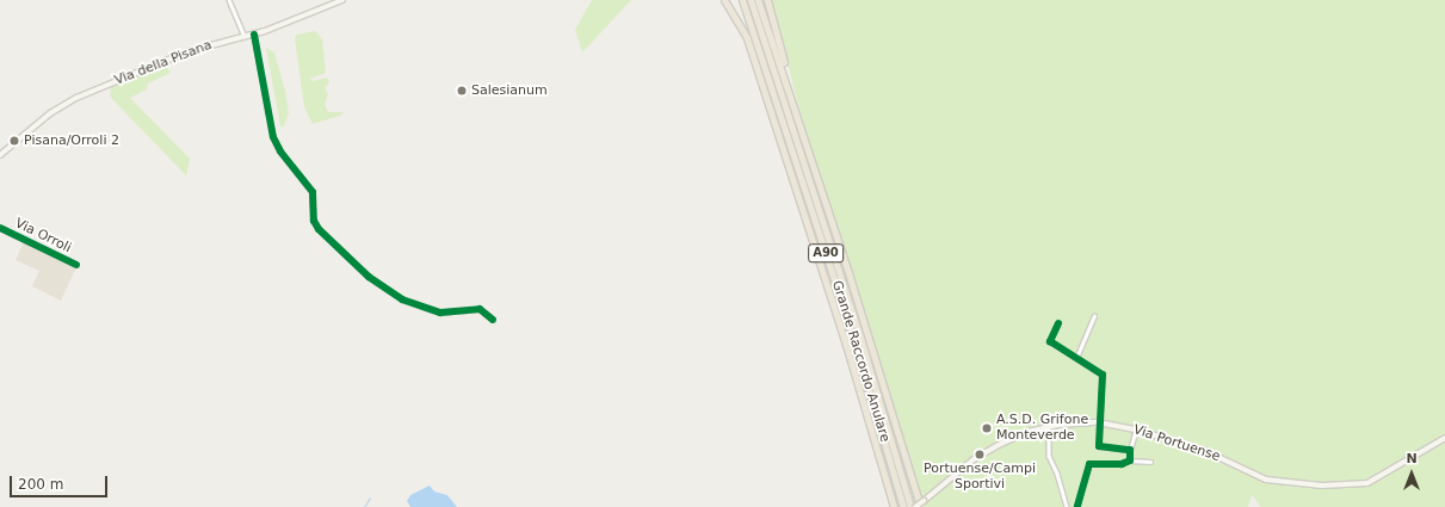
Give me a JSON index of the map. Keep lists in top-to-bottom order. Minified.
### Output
{"streets":{"highway":["A90","Grande Raccordo Anulare"],"main road":["Via della Pisana","Via Portuense"],"street":["Via Orroli"]},"crossings":[["Grande Raccordo Anulare","Via Portuense"]],"places":["Salesianum","Pisana/Orroli 2","A.S.D. Grifone Monteverde","Portuense/Campi Sportivi"],"scale_bar":"200 m","north":"top"}
